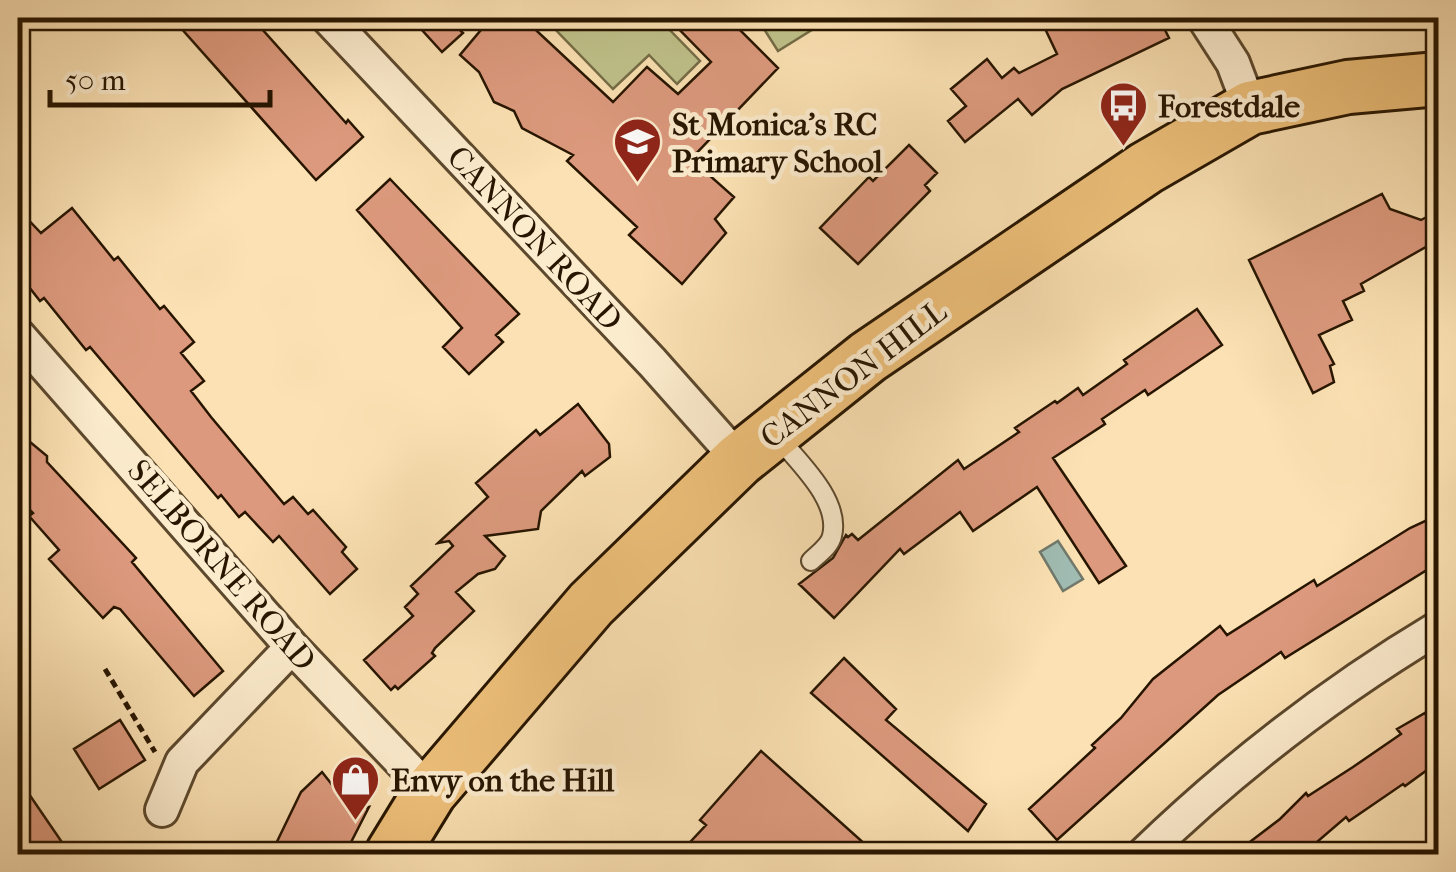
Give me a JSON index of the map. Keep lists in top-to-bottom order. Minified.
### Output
{"streets":{"main road":["CANNON HILL"],"street":["CANNON ROAD","SELBORNE ROAD"]},"crossings":[["CANNON ROAD","CANNON HILL"],["CANNON HILL","SELBORNE ROAD"]],"places":{"bus stop":["Forestdale"],"school or university":["St Monica's RC Primary School"],"shop":["Envy on the Hill"]},"scale_bar":"50 m"}
